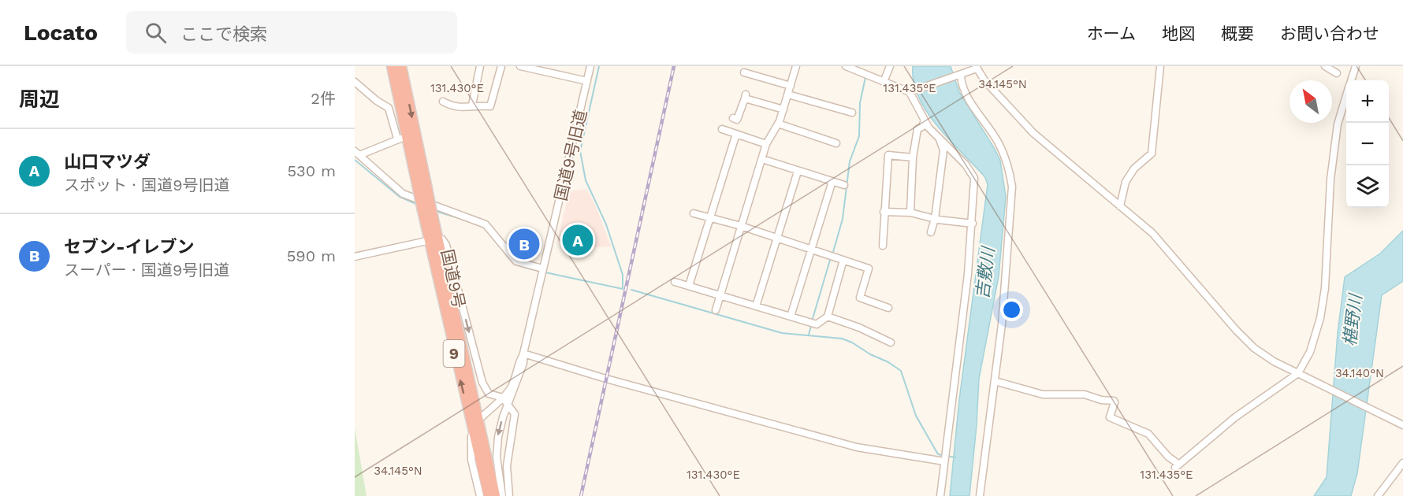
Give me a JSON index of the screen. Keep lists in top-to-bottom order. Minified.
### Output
{"streets":{"highway":["国道9号","9"],"street":["国道9号旧道"]},"water":["吉敷川","椹野川"],"north":"top left","page":{"header":"Locato","search":"ここで検索","nav":["ホーム","地図","概要","お問い合わせ"],"heading":["周辺","2件"],"map_buttons":["+","−"],"list":[{"mark":"A","name":"山口マツダ","note":"スポット · 国道9号旧道","value":"530 m"},{"mark":"B","name":"セブン-イレブン","note":"スーパー · 国道9号旧道","value":"590 m"}],"pins":["A","B"]},"coordinates":["34.145°N","131.430°E","131.435°E","34.140°N"]}
